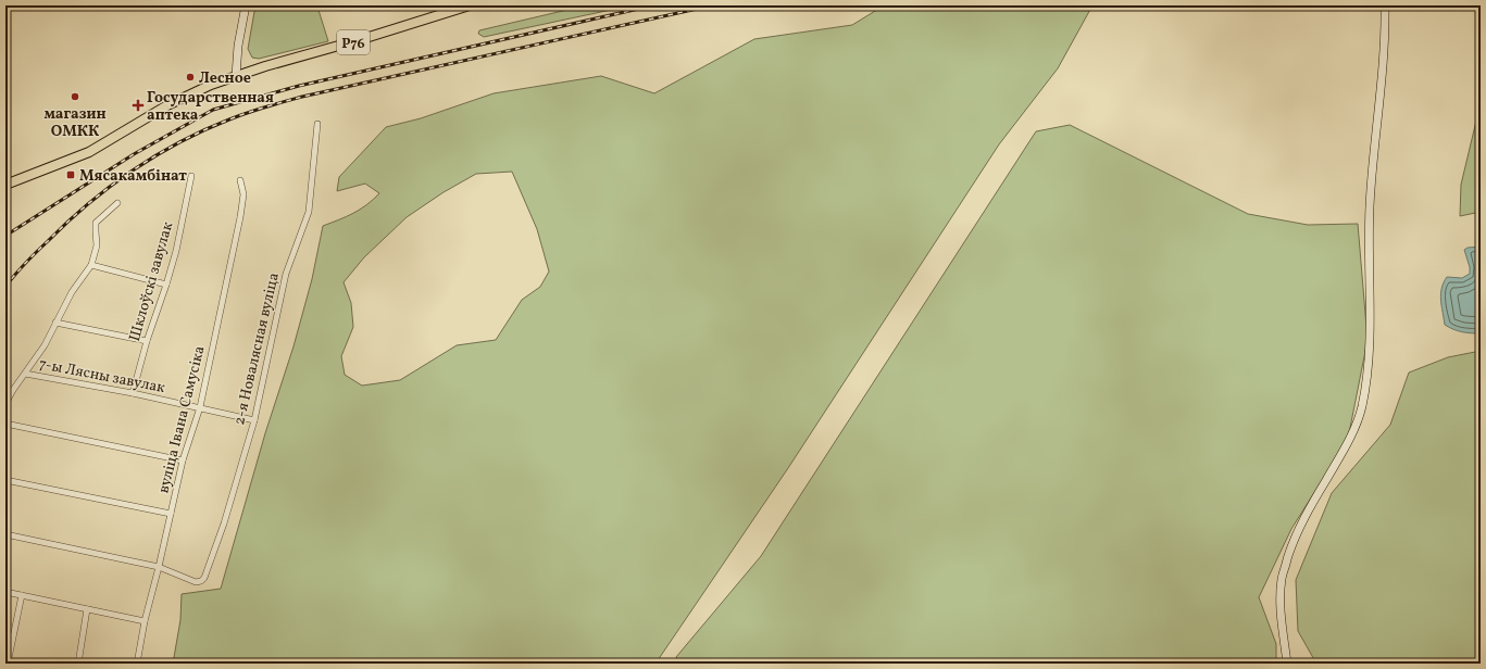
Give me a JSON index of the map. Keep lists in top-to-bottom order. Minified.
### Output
{"streets":{"main road":["Р76"],"street":["Шклоўскі завулак","2-я Новалясная вуліца","7-ы Лясны завулак","вуліца Івана Самусіка"]},"crossings":[["Шклоўскі завулак","7-ы Лясны завулак"],["2-я Новалясная вуліца","7-ы Лясны завулак"],["2-я Новалясная вуліца","вуліца Івана Самусіка"],["7-ы Лясны завулак","вуліца Івана Самусіка"]],"places":{"other":["Лесное","магазин ОМКК"],"health":["Государственная аптека"],"transit":["Мясакамбінат"]}}
